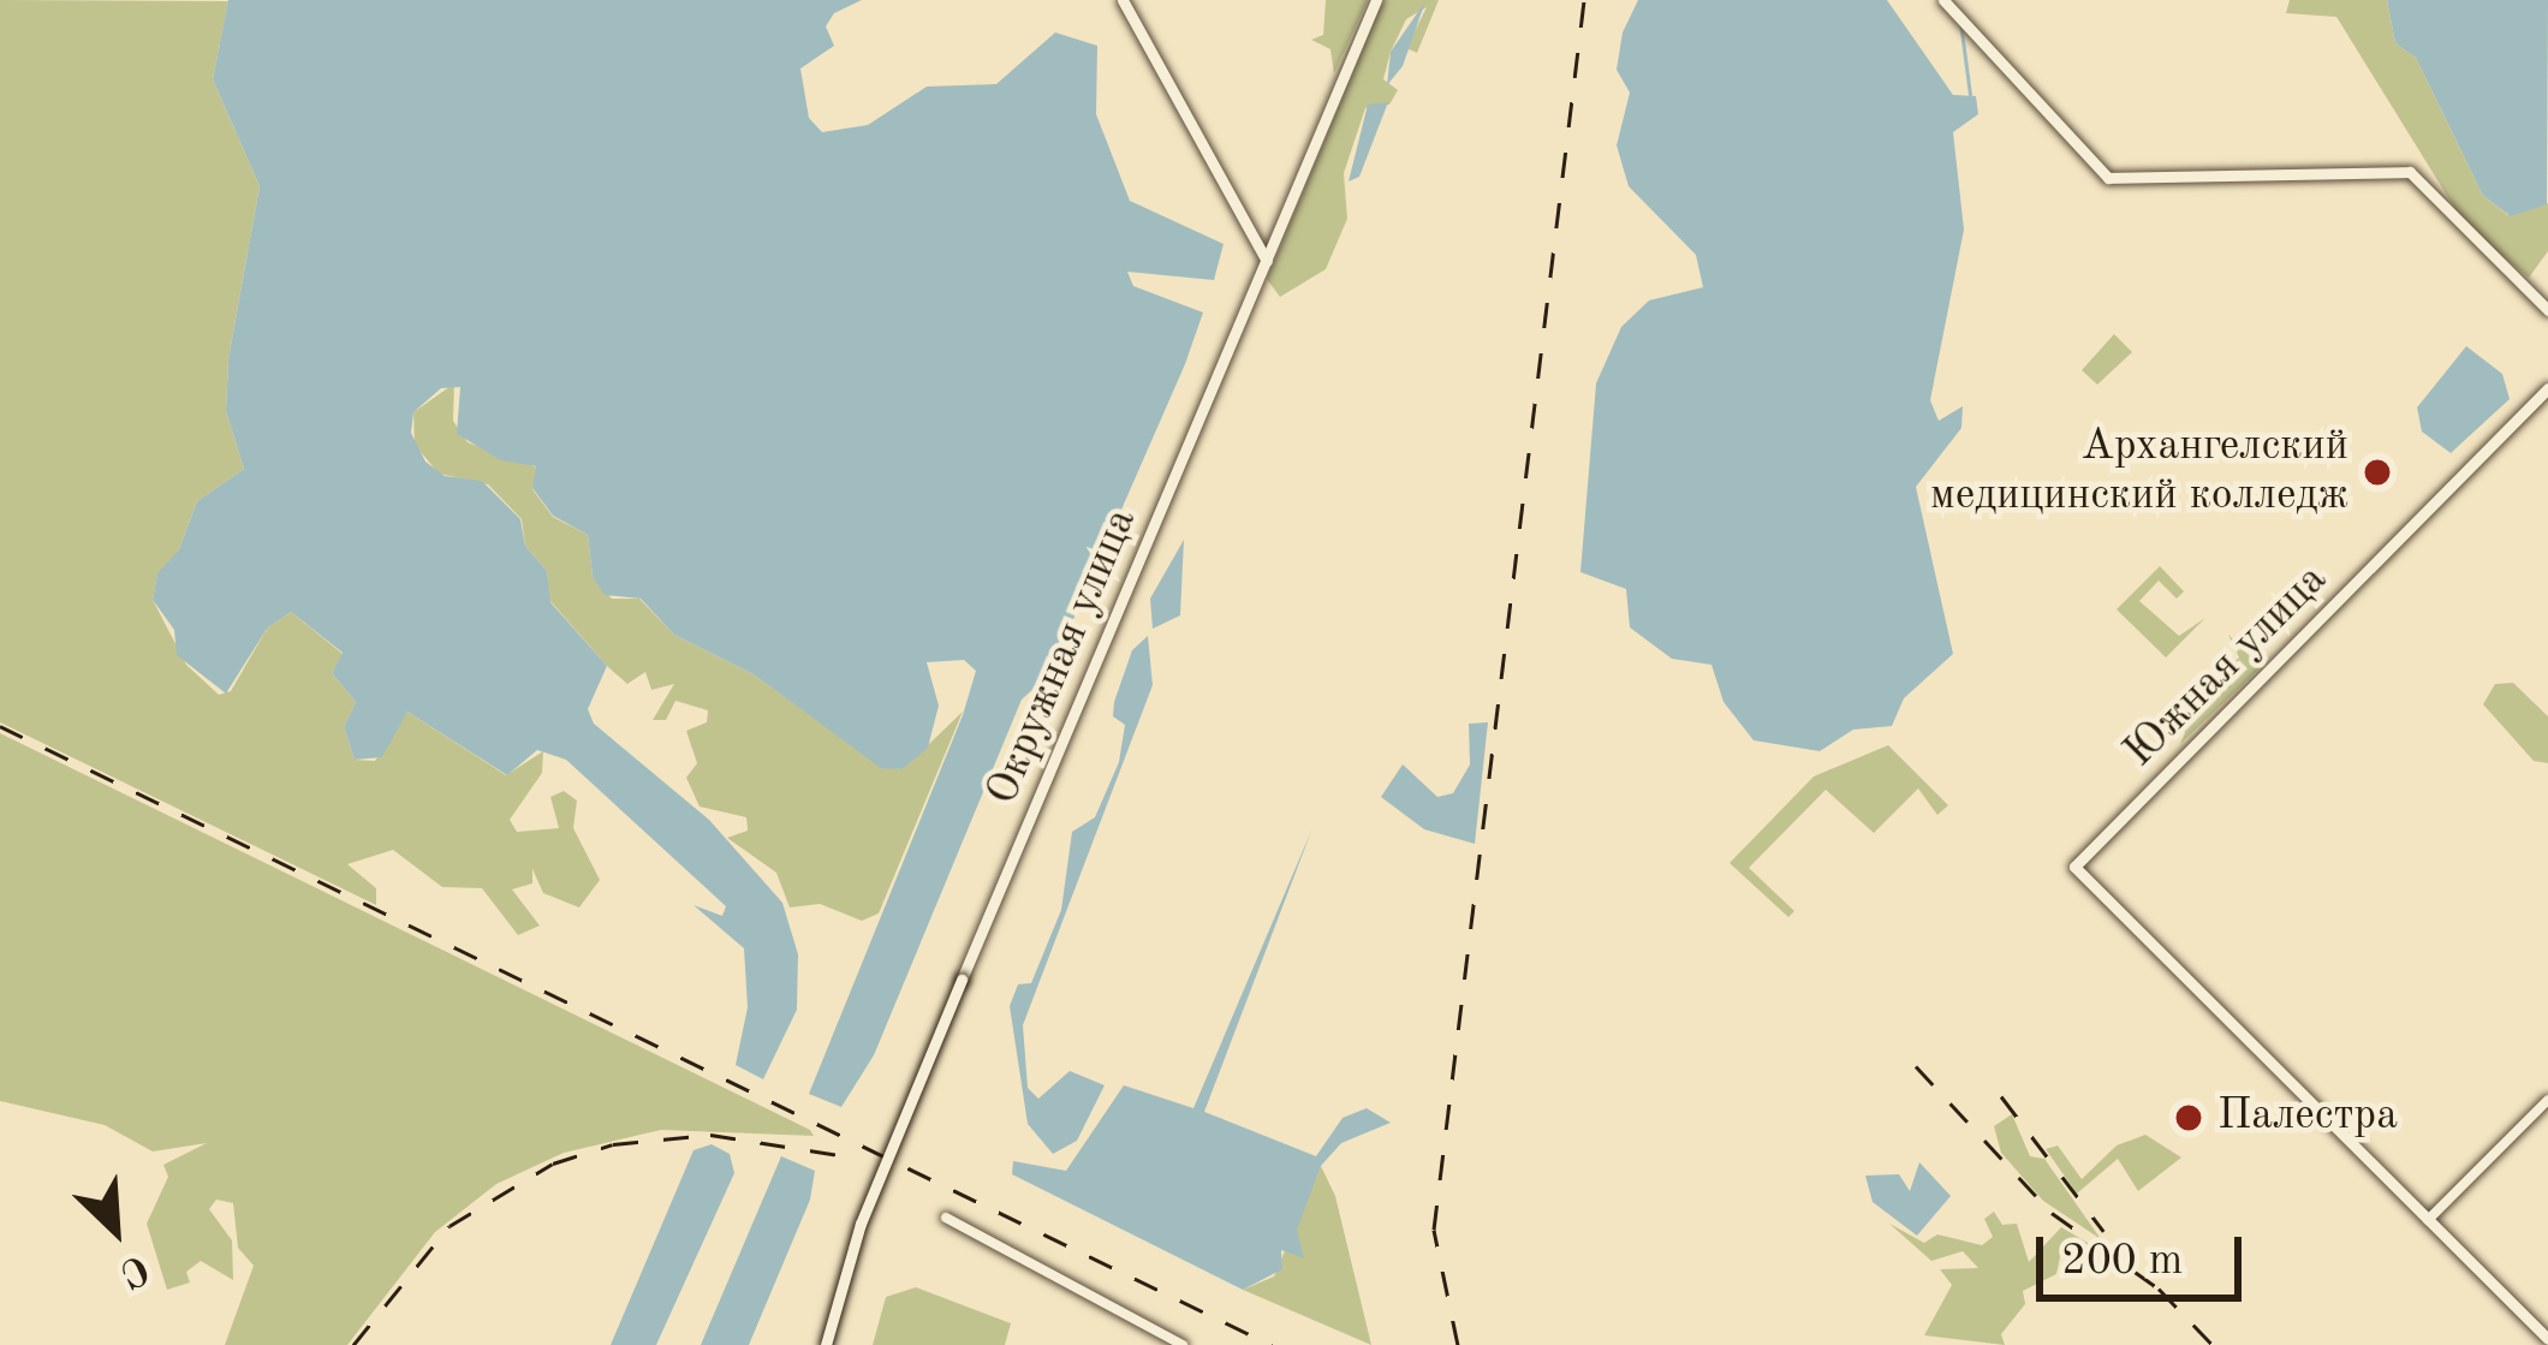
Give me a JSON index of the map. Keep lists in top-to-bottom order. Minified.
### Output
{"streets":{"main road":["Окружная улица","Южная улица"]},"places":["Архангелский медицинский колледж","Палестра"],"scale_bar":"200 m","north":"bottom right"}
